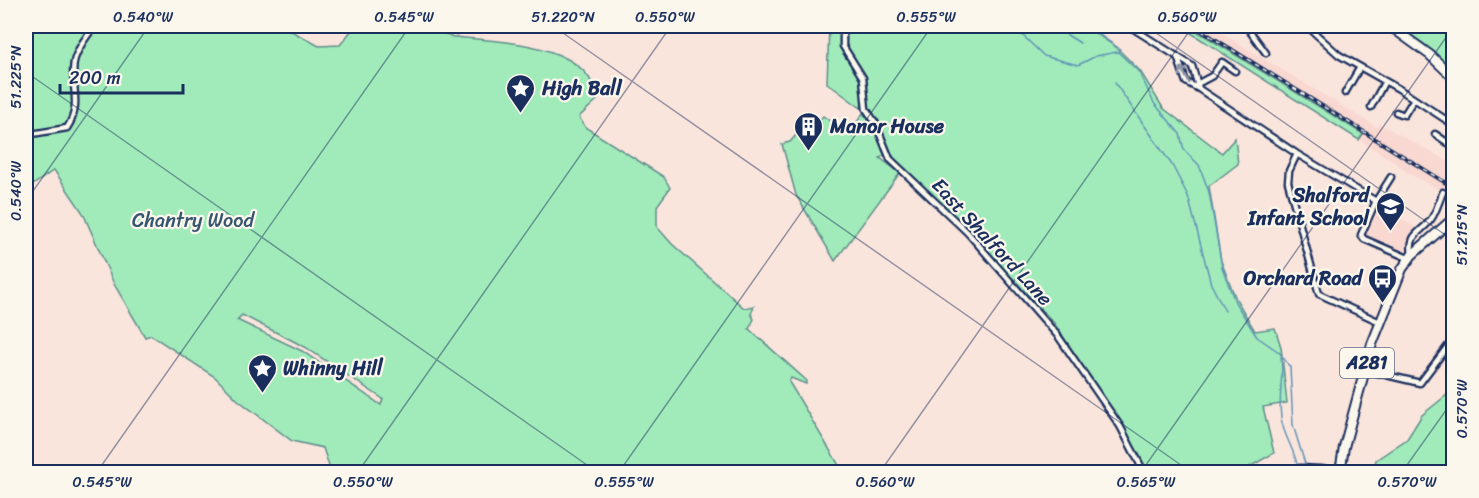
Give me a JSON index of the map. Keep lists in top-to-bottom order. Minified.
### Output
{"streets":{"main road":["A281"],"street":["East Shalford Lane"]},"parks":["Chantry Wood"],"places":{"place":["High Ball","Whinny Hill"],"building":["Manor House"],"school or university":["Shalford Infant School"],"bus stop":["Orchard Road"]},"scale_bar":"200 m","coordinates":["0.540°W","0.545°W","51.220°N","0.550°W","0.555°W","0.560°W","51.225°N","51.215°N","0.570°W","0.565°W"]}
